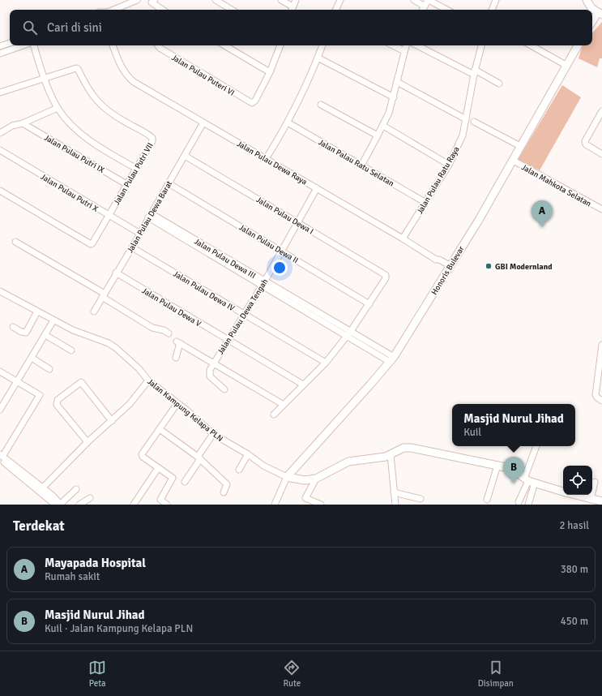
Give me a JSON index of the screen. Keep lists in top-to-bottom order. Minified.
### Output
{"streets":{"street":["Jalan Pulau Puteri VI","Jalan Pulau Putri IX","Jalan Pulau Dewa Raya","Jalan Palau Ratu Selatan","Jalan Pulau Putri VII","Jalan Pulau Ratu Raya","Jalan Mahkota Selatan","Jalan Pulau Putri X","Jalan Pulau Dewa I","Jalan Pulau Dewa Barat","Jalan Pulau Dewa II","Jalan Pulau Dewa III","Honoris Bulevar","Jalan Pulau Dewa IV","Jalan Pulau Dewa V","Jalan Pulau Dewa Tengah","Jalan Kampung Kelapa PLN"]},"crossings":[["Jalan Pulau Putri IX","Jalan Pulau Putri VII"],["Jalan Pulau Dewa Raya","Jalan Pulau Ratu Raya"],["Jalan Pulau Dewa Raya","Jalan Pulau Dewa Barat"],["Jalan Pulau Dewa Raya","Honoris Bulevar"],["Jalan Pulau Dewa Raya","Jalan Pulau Dewa Tengah"],["Jalan Palau Ratu Selatan","Jalan Pulau Ratu Raya"],["Jalan Pulau Putri VII","Jalan Pulau Putri X"],["Jalan Mahkota Selatan","Honoris Bulevar"],["Jalan Pulau Putri X","Jalan Pulau Dewa Barat"],["Jalan Pulau Dewa I","Jalan Pulau Dewa Barat"],["Jalan Pulau Dewa I","Jalan Pulau Dewa II"],["Jalan Pulau Dewa I","Jalan Pulau Dewa Tengah"],["Jalan Pulau Dewa Barat","Jalan Pulau Dewa II"],["Jalan Pulau Dewa Barat","Jalan Pulau Dewa III"],["Jalan Pulau Dewa Barat","Jalan Pulau Dewa IV"],["Jalan Pulau Dewa Barat","Jalan Pulau Dewa V"],["Jalan Pulau Dewa II","Jalan Pulau Dewa Tengah"],["Jalan Pulau Dewa III","Honoris Bulevar"],["Jalan Pulau Dewa III","Jalan Pulau Dewa Tengah"],["Honoris Bulevar","Jalan Kampung Kelapa PLN"],["Jalan Pulau Dewa IV","Jalan Pulau Dewa Tengah"],["Jalan Pulau Dewa V","Jalan Pulau Dewa Tengah"]],"places":["GBI Modernland"],"page":{"search":"Cari di sini","pins":["A","B"],"popup":["Masjid Nurul Jihad","Kuil"],"heading":["Terdekat","2 hasil"],"list":[{"mark":"A","name":"Mayapada Hospital","note":"Rumah sakit","value":"380 m"},{"mark":"B","name":"Masjid Nurul Jihad","note":"Kuil · Jalan Kampung Kelapa PLN","value":"450 m"}],"nav":["Peta","Rute","Disimpan"]}}
